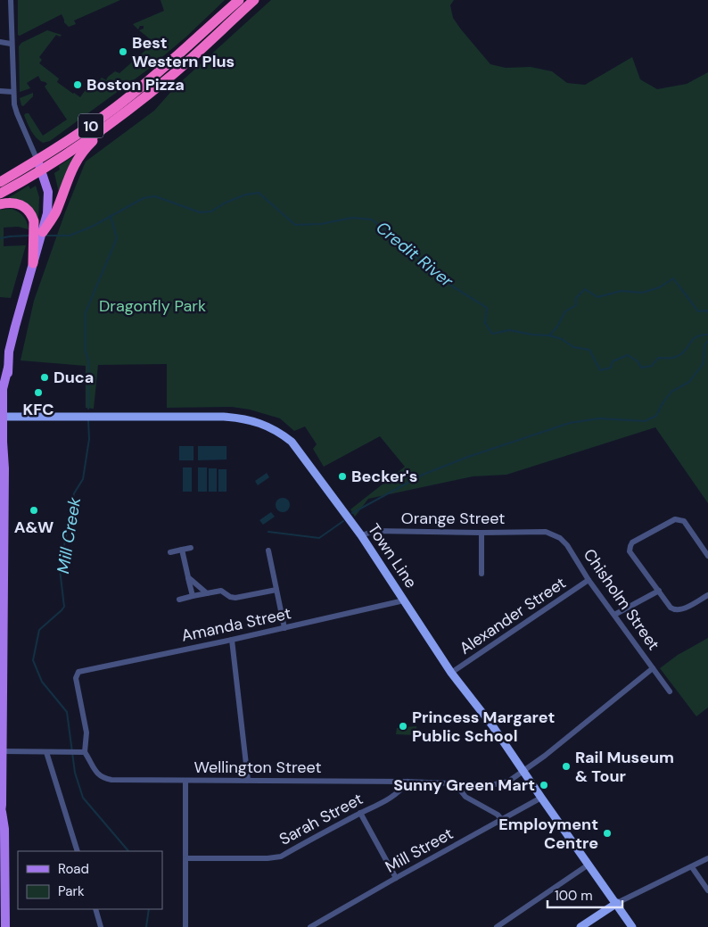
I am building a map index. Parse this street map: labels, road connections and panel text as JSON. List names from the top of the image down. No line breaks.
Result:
{"streets":{"highway":["10"],"main road":["Town Line"],"street":["Orange Street","Chisholm Street","Alexander Street","Amanda Street","Wellington Street","Sarah Street","Mill Street"]},"crossings":[["Orange Street","Town Line"],["Orange Street","Chisholm Street"],["Town Line","Alexander Street"],["Town Line","Amanda Street"],["Town Line","Wellington Street"],["Town Line","Mill Street"],["Chisholm Street","Alexander Street"],["Chisholm Street","Wellington Street"],["Amanda Street","Wellington Street"],["Wellington Street","Sarah Street"]],"water":["Credit River","Mill Creek"],"parks":["Dragonfly Park"],"places":["Best Western Plus","Boston Pizza","Duca","KFC","Becker's","A&W","Princess Margaret Public School","Rail Museum & Tour","Sunny Green Mart","Employment Centre"],"legend":["Road","Park"],"scale_bar":"100 m"}
